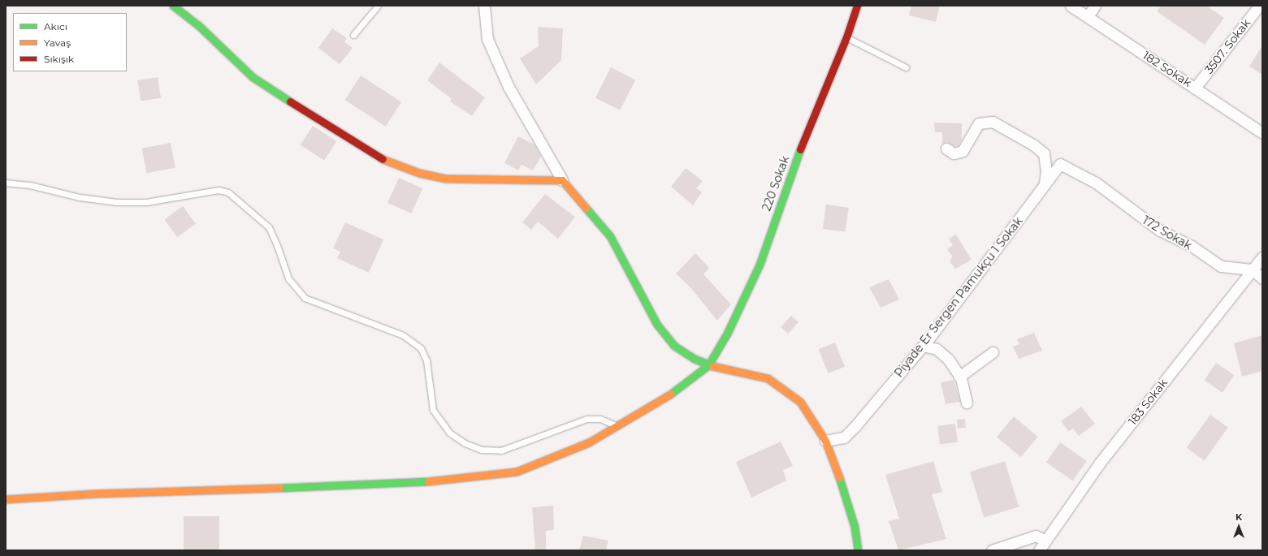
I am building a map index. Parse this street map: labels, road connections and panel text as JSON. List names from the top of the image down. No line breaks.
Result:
{"streets":{"street":["3507. Sokak","182 Sokak","220 Sokak","172 Sokak","Piyade Er Sergen Pamukçu 1 Sokak","183 Sokak"]},"crossings":[["3507. Sokak","182 Sokak"],["172 Sokak","Piyade Er Sergen Pamukçu 1 Sokak"],["172 Sokak","183 Sokak"]],"legend":["Akıcı","Yavaş","Sıkışık"],"north":"top"}
